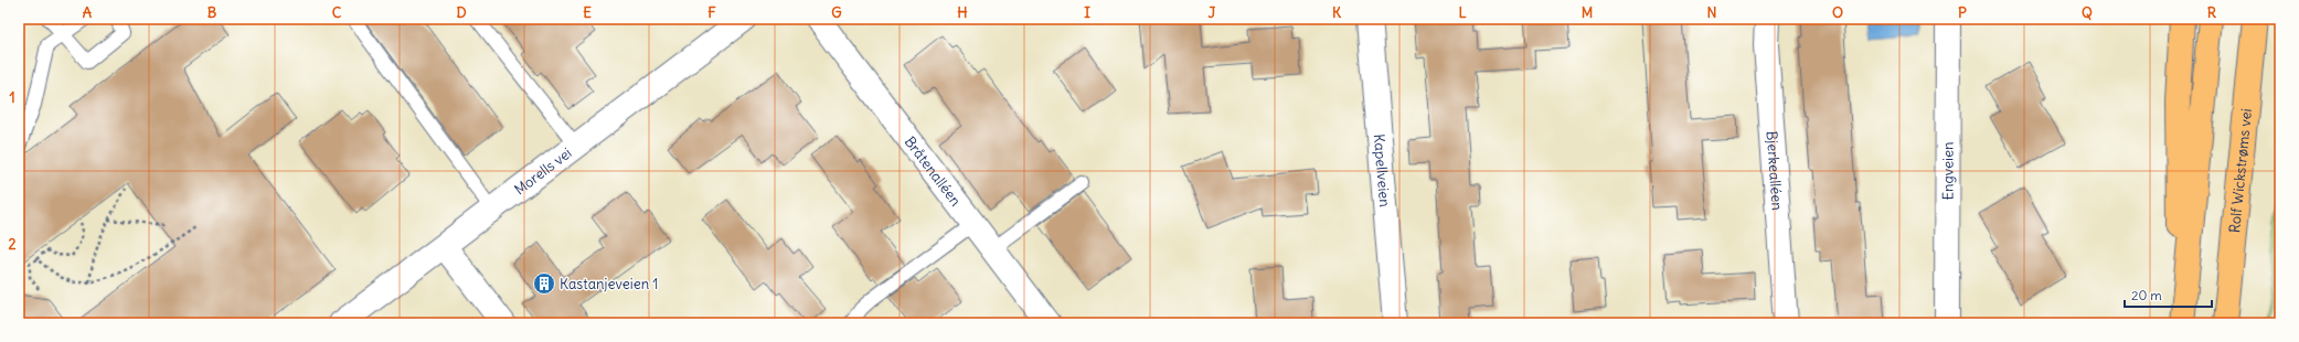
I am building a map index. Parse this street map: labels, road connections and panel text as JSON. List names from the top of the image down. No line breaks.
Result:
{"streets":{"highway":["Rolf Wickstrøms vei"],"street":["Bråtenalléen","Kapellveien","Bjerkealléen","Engveien","Morells vei"]},"places":{"building":["Kastanjeveien 1"]},"scale_bar":"20 m","grid":{"columns":["A","B","C","D","E","F","G","H","I","J","K","L","M","N","O","P","Q","R"],"rows":["1","2"]}}
